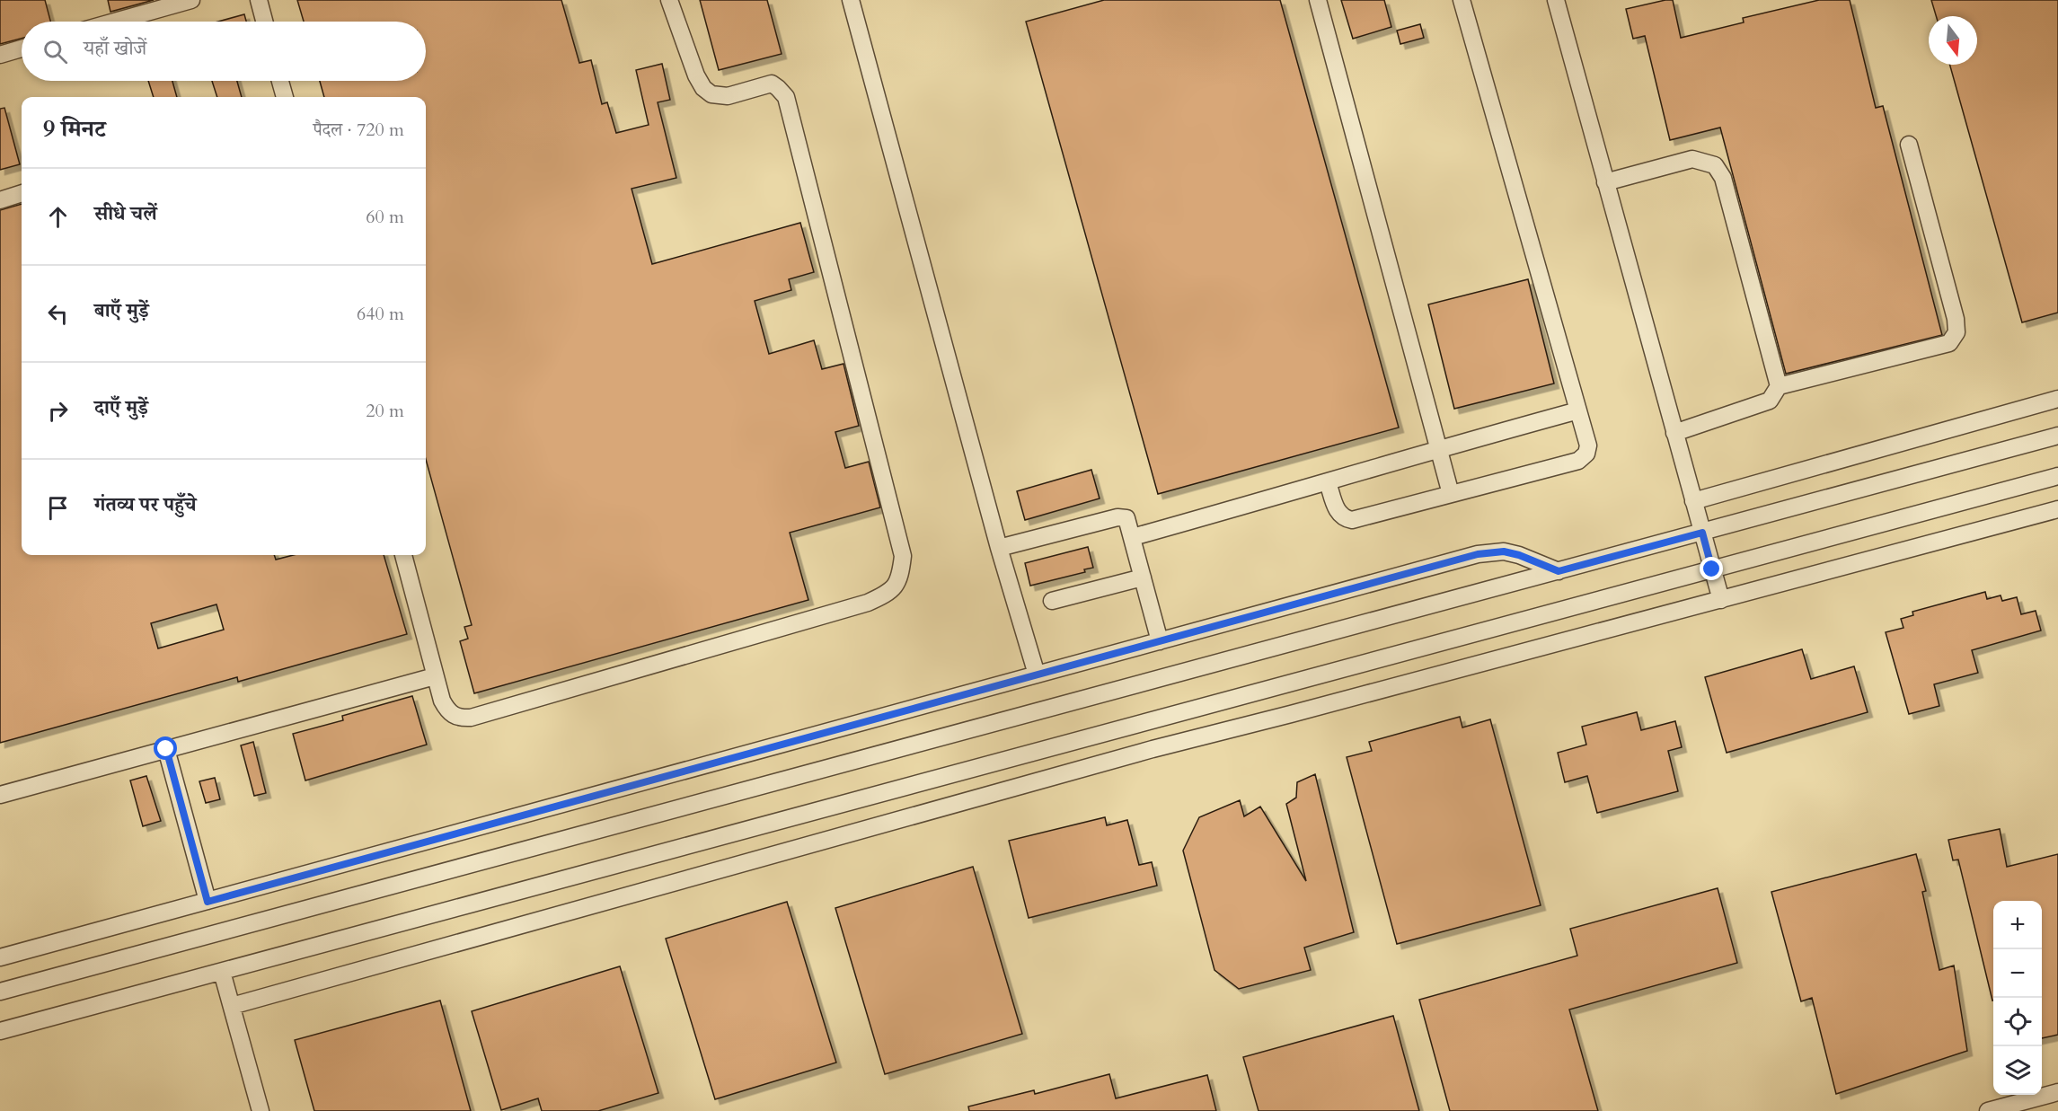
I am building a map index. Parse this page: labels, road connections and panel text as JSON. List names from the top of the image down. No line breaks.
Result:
{"north":"bottom","page":{"search":"यहाँ खोजें","heading":["9 मिनट","पैदल · 720 m"],"list":[["सीधे चलें","60 m"],["बाएँ मुड़ें","640 m"],["दाएँ मुड़ें","20 m"],"गंतव्य पर पहुँचे"],"map_buttons":["+","−"]}}
